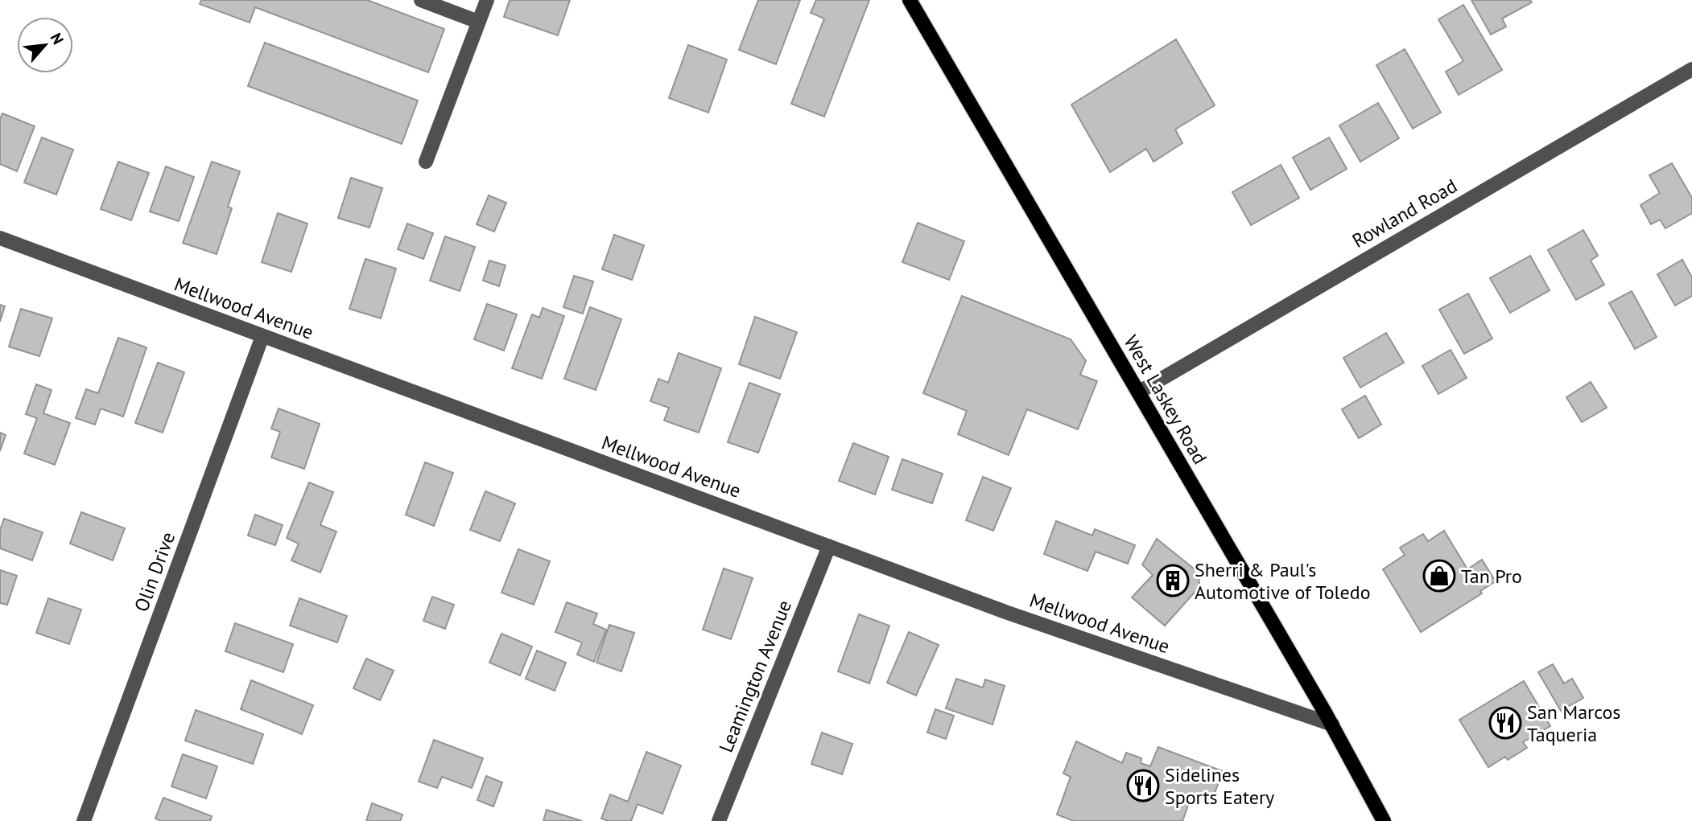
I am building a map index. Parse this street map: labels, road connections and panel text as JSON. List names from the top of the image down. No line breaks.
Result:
{"streets":{"main road":["West Laskey Road"],"street":["Rowland Road","Mellwood Avenue","Olin Drive","Leamington Avenue"]},"crossings":[["Rowland Road","West Laskey Road"],["Mellwood Avenue","West Laskey Road"],["Mellwood Avenue","Olin Drive"],["Mellwood Avenue","Leamington Avenue"]],"places":{"shop":["Tan Pro"],"building":["Sherri & Paul's Automotive of Toledo"],"restaurant":["San Marcos Taqueria","Sidelines Sports Eatery"]},"north":"top right"}
